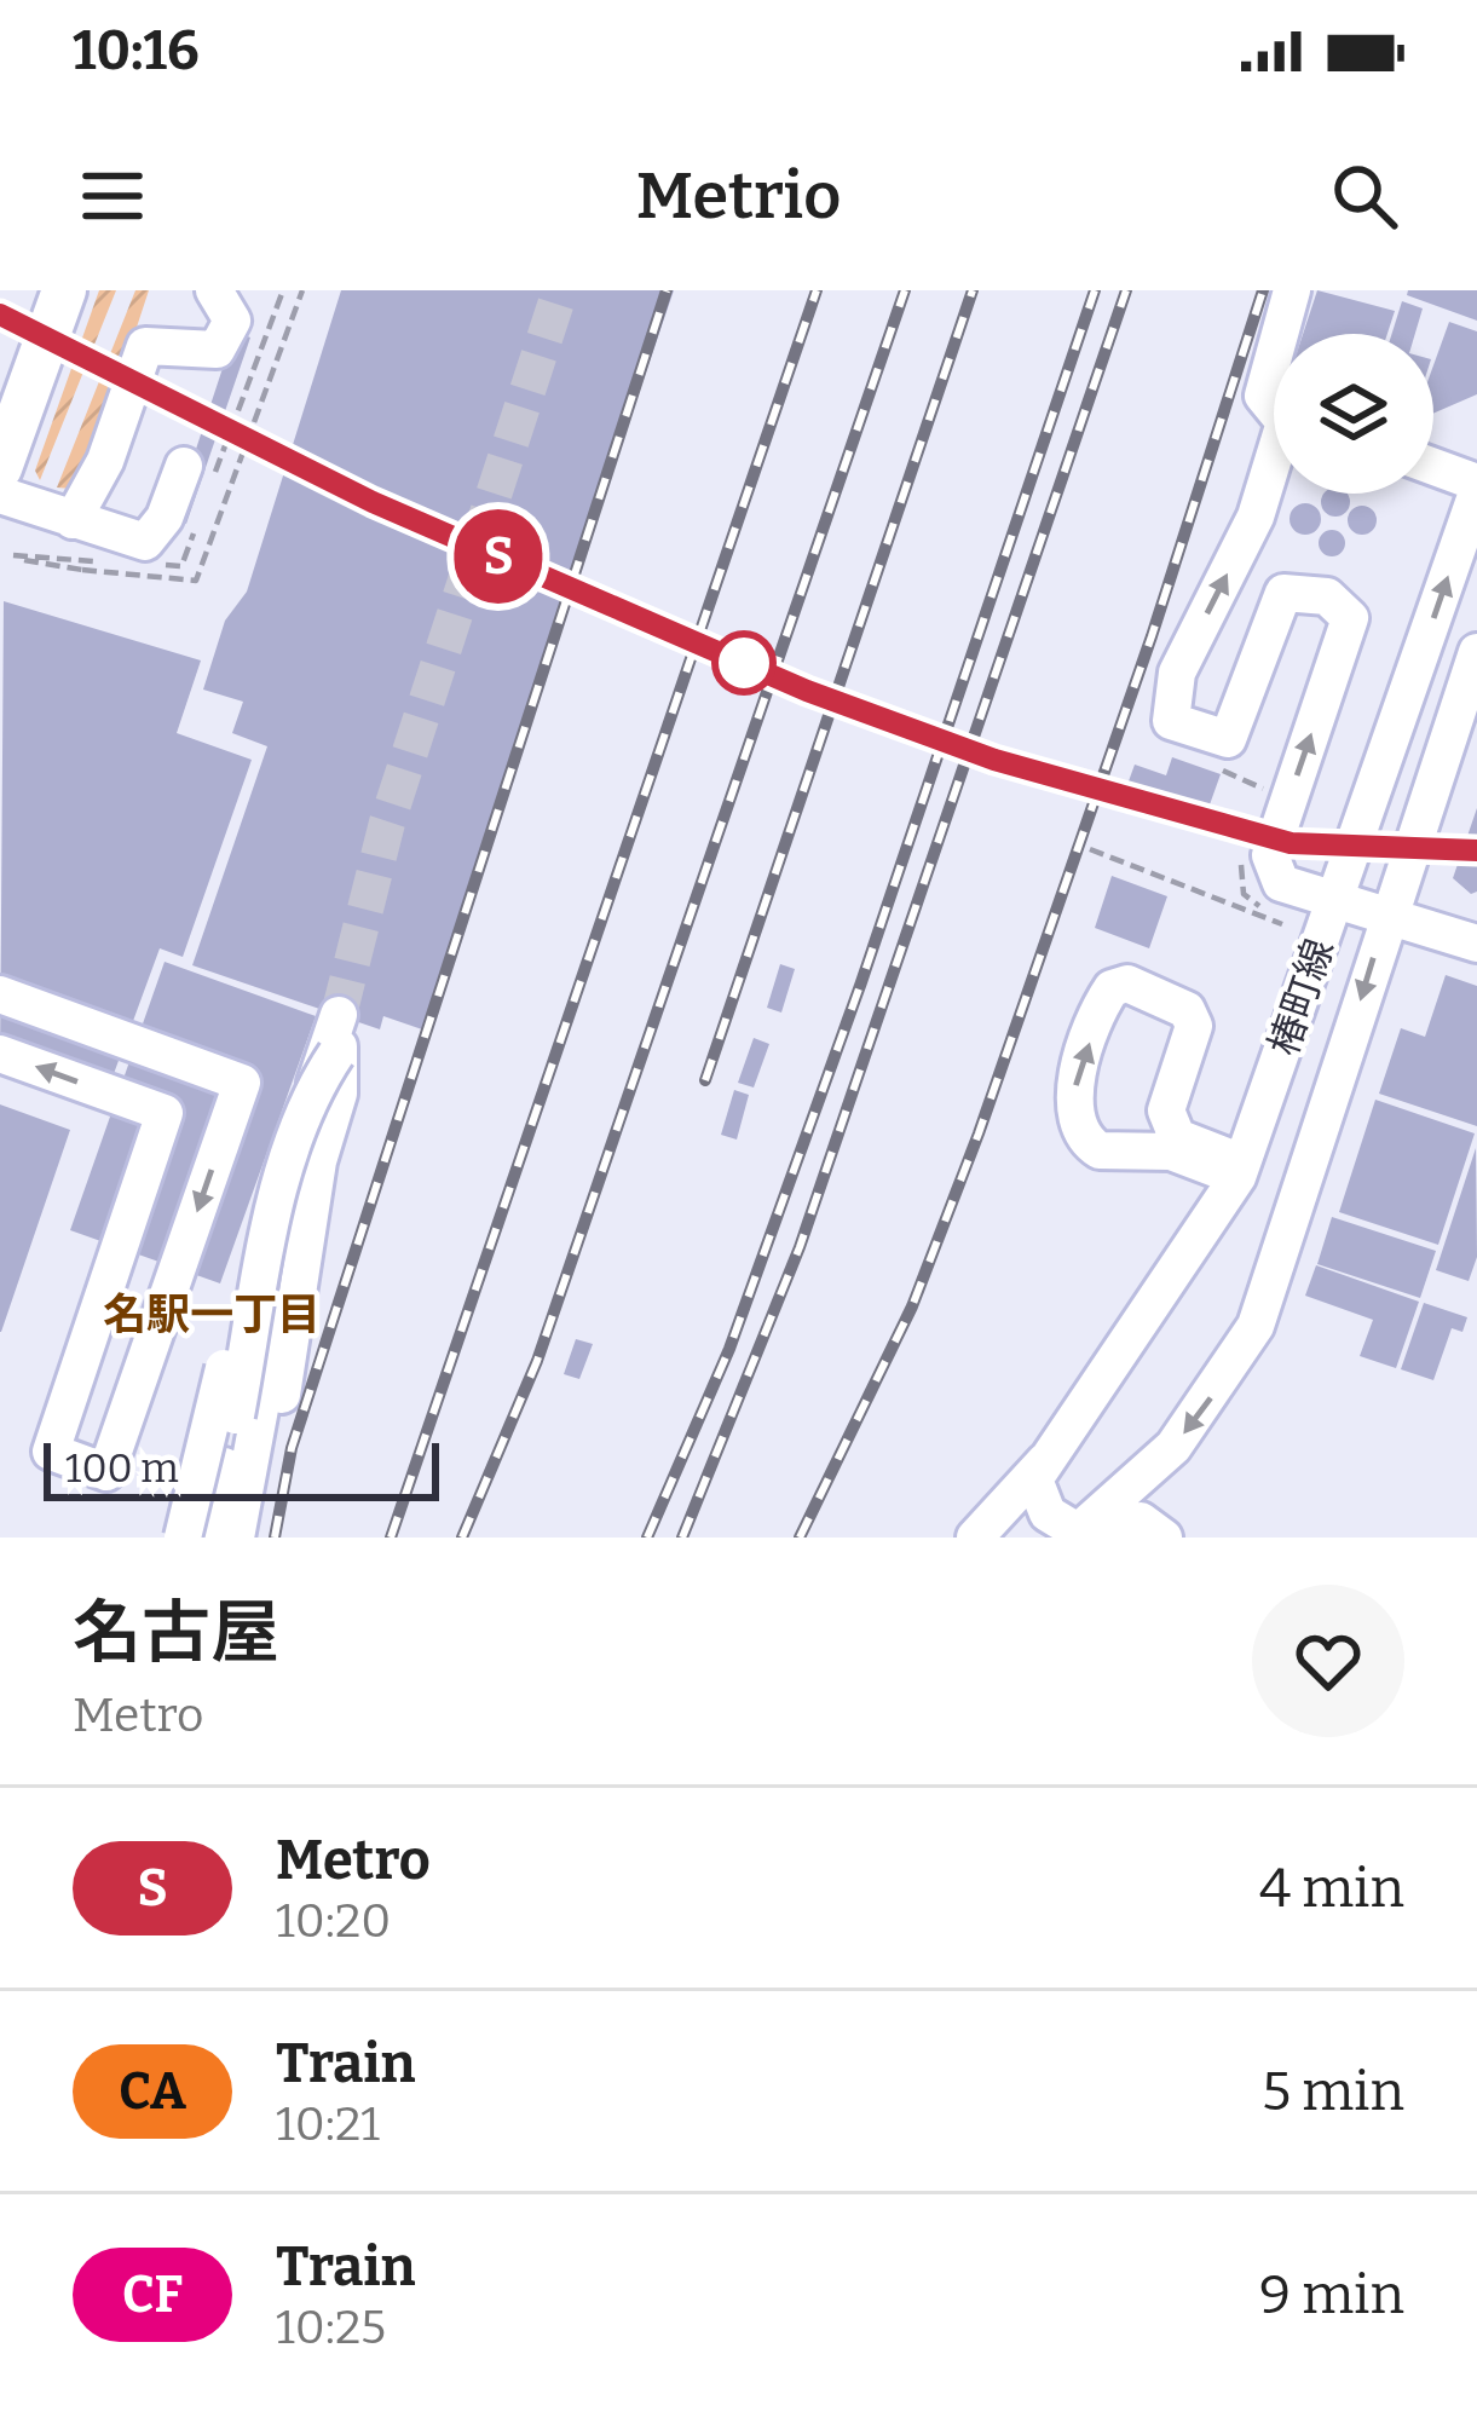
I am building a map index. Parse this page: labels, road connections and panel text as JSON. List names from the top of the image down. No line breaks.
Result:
{"streets":{"street":["椿町線"]},"districts":["名駅一丁目"],"lines":["metro line S"],"scale_bar":"100 m","page":{"status":"10:16","header":"Metrio","on_map":"S","scale":"100 m","heading":["名古屋","Metro"],"list":[{"mark":"S","name":"Metro","note":"10:20","value":"4 min"},{"mark":"CA","name":"Train","note":"10:21","value":"5 min"},{"mark":"CF","name":"Train","note":"10:25","value":"9 min"}]}}
